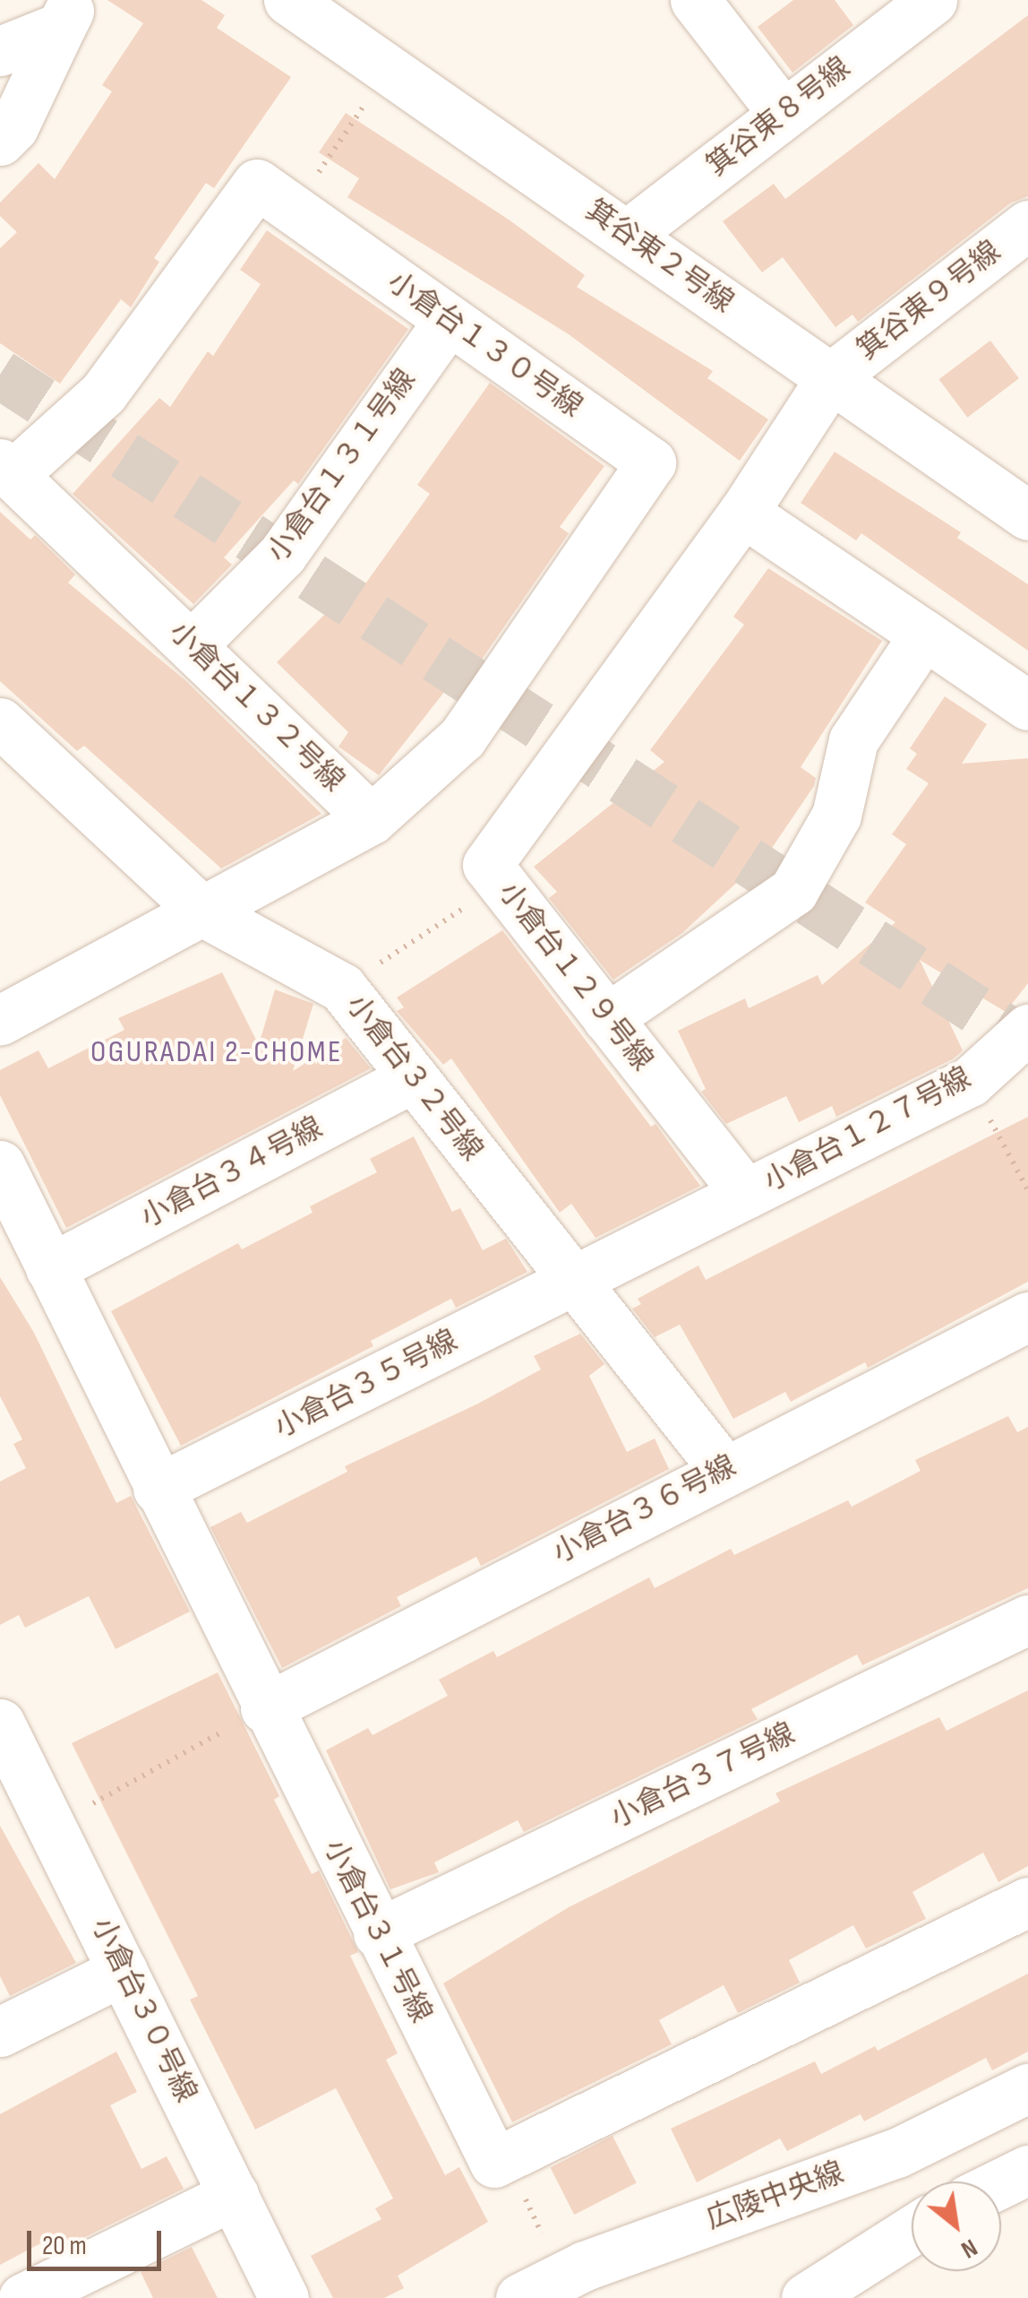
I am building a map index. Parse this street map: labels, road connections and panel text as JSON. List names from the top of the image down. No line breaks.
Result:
{"streets":{"street":["箕谷東８号線","箕谷東２号線","箕谷東９号線","小倉台１３０号線","小倉台１３１号線","小倉台１３２号線","小倉台１２９号線","小倉台３２号線","小倉台１２７号線","小倉台３４号線","小倉台３５号線","小倉台３６号線","小倉台３７号線","小倉台３１号線","小倉台３０号線","広陵中央線"]},"crossings":[["箕谷東８号線","箕谷東２号線"],["箕谷東２号線","箕谷東９号線"],["箕谷東２号線","小倉台１２９号線"],["箕谷東９号線","小倉台１２９号線"],["小倉台１３０号線","小倉台１３１号線"],["小倉台１３０号線","小倉台１３２号線"],["小倉台１３１号線","小倉台１３２号線"],["小倉台１３２号線","小倉台３２号線"],["小倉台１２９号線","小倉台１２７号線"],["小倉台３２号線","小倉台３４号線"],["小倉台３２号線","小倉台３５号線"],["小倉台３２号線","小倉台３６号線"],["小倉台３４号線","小倉台３１号線"],["小倉台３５号線","小倉台３１号線"],["小倉台３６号線","小倉台３１号線"],["小倉台３７号線","小倉台３１号線"]],"districts":["OGURADAI 2-CHOME"],"scale_bar":"20 m","north":"bottom right"}
